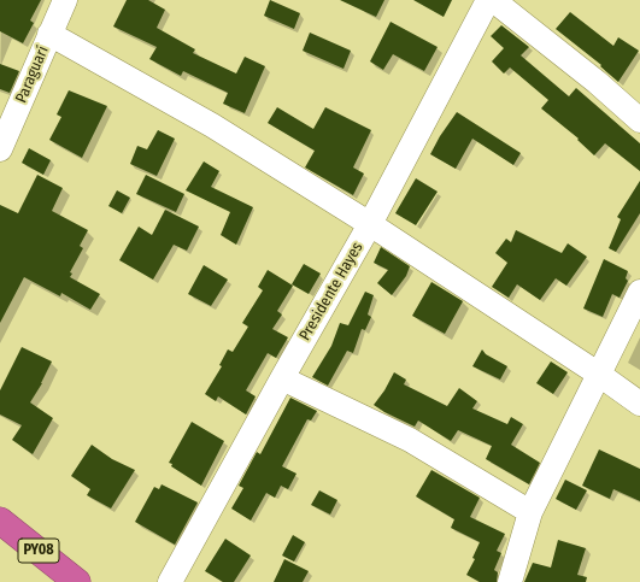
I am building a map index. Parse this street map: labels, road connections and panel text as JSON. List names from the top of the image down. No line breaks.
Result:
{"streets":{"highway":["PY08"],"street":["Paraguarí","Presidente Hayes"]}}
